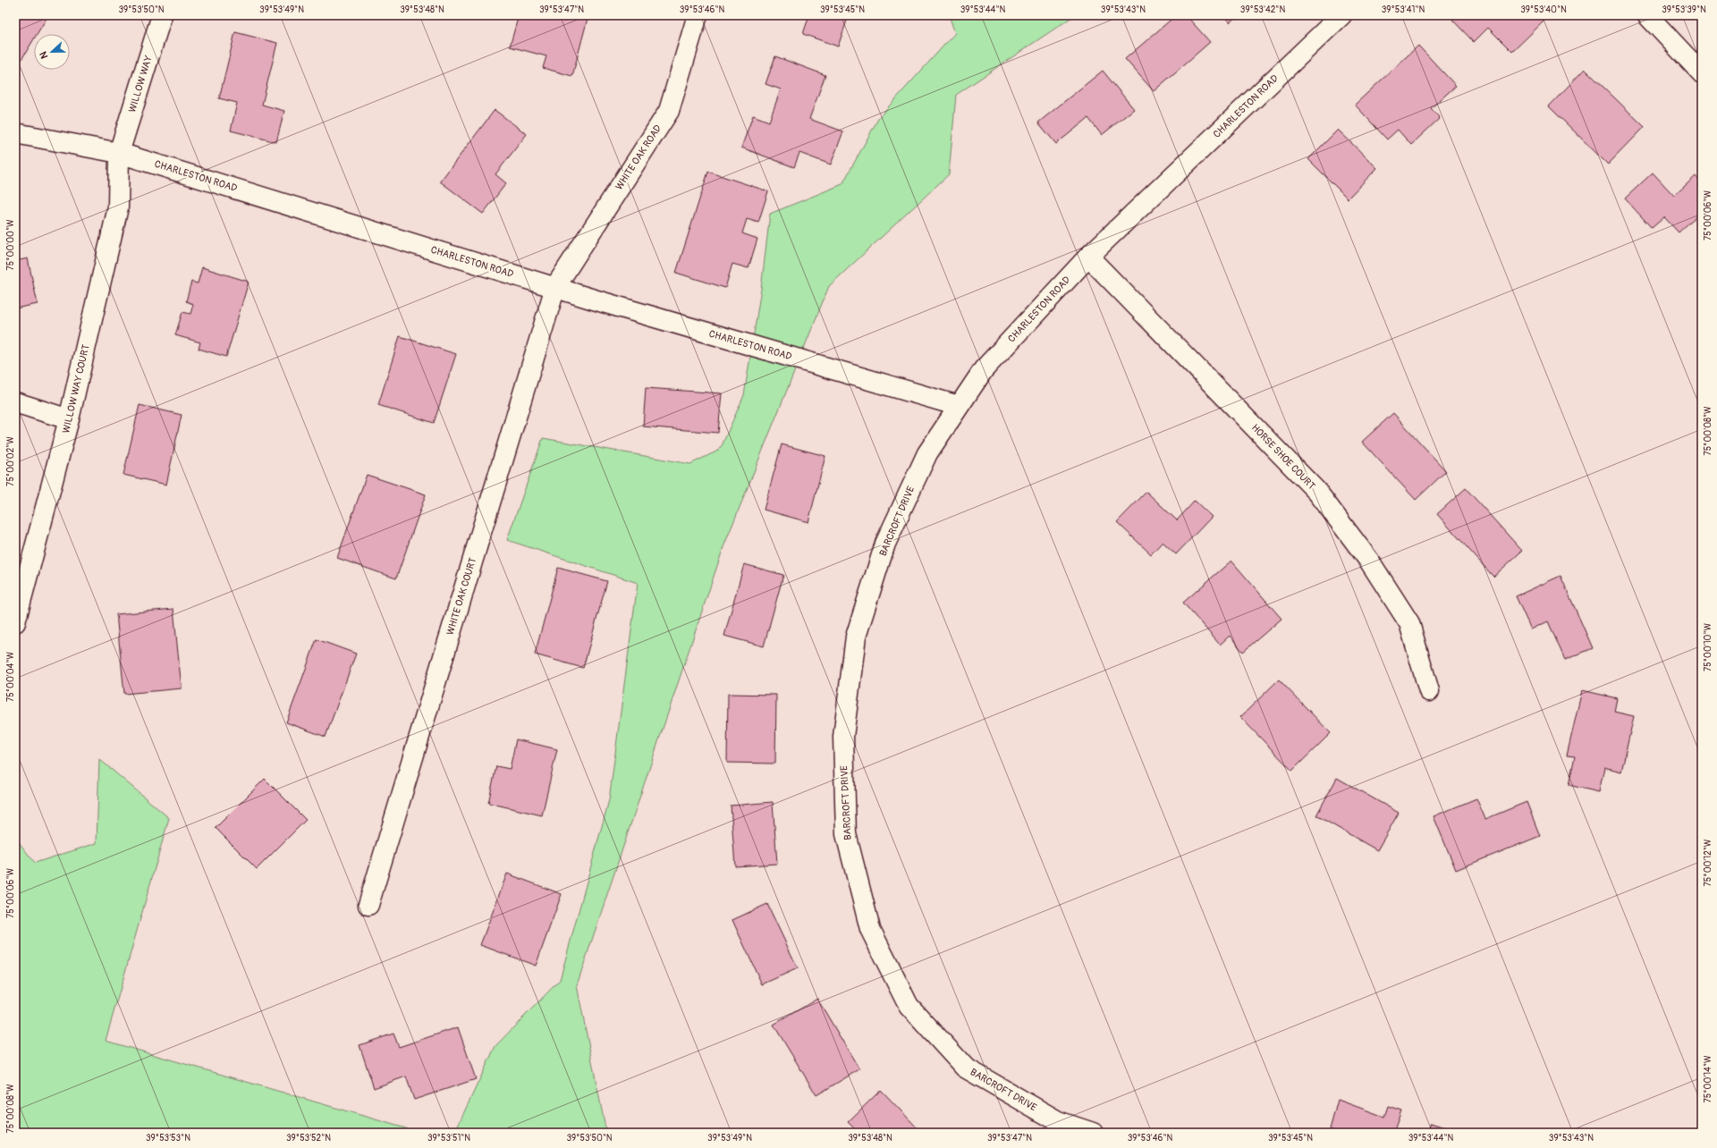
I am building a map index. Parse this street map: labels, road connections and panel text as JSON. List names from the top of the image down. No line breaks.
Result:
{"streets":{"street":["WILLOW WAY","CHARLESTON ROAD","WHITE OAK ROAD","WILLOW WAY COURT","HORSE SHOE COURT","BARCROFT DRIVE","WHITE OAK COURT"]},"crossings":[["WILLOW WAY","CHARLESTON ROAD"],["WILLOW WAY","WILLOW WAY COURT"],["CHARLESTON ROAD","WHITE OAK ROAD"],["CHARLESTON ROAD","WILLOW WAY COURT"],["CHARLESTON ROAD","HORSE SHOE COURT"],["CHARLESTON ROAD","BARCROFT DRIVE"],["CHARLESTON ROAD","WHITE OAK COURT"],["WHITE OAK ROAD","WHITE OAK COURT"]],"north":"left","coordinates":["39°53'50\"N","39°53'49\"N","39°53'48\"N","39°53'47\"N","39°53'46\"N","39°53'45\"N","39°53'44\"N","39°53'43\"N","39°53'42\"N","39°53'41\"N","39°53'40\"N","39°53'39\"N","75°00'06\"W","75°00'00\"W","75°00'08\"W","75°00'02\"W","75°00'10\"W","75°00'04\"W","75°00'12\"W","75°00'14\"W","39°53'53\"N","39°53'52\"N","39°53'51\"N"]}
